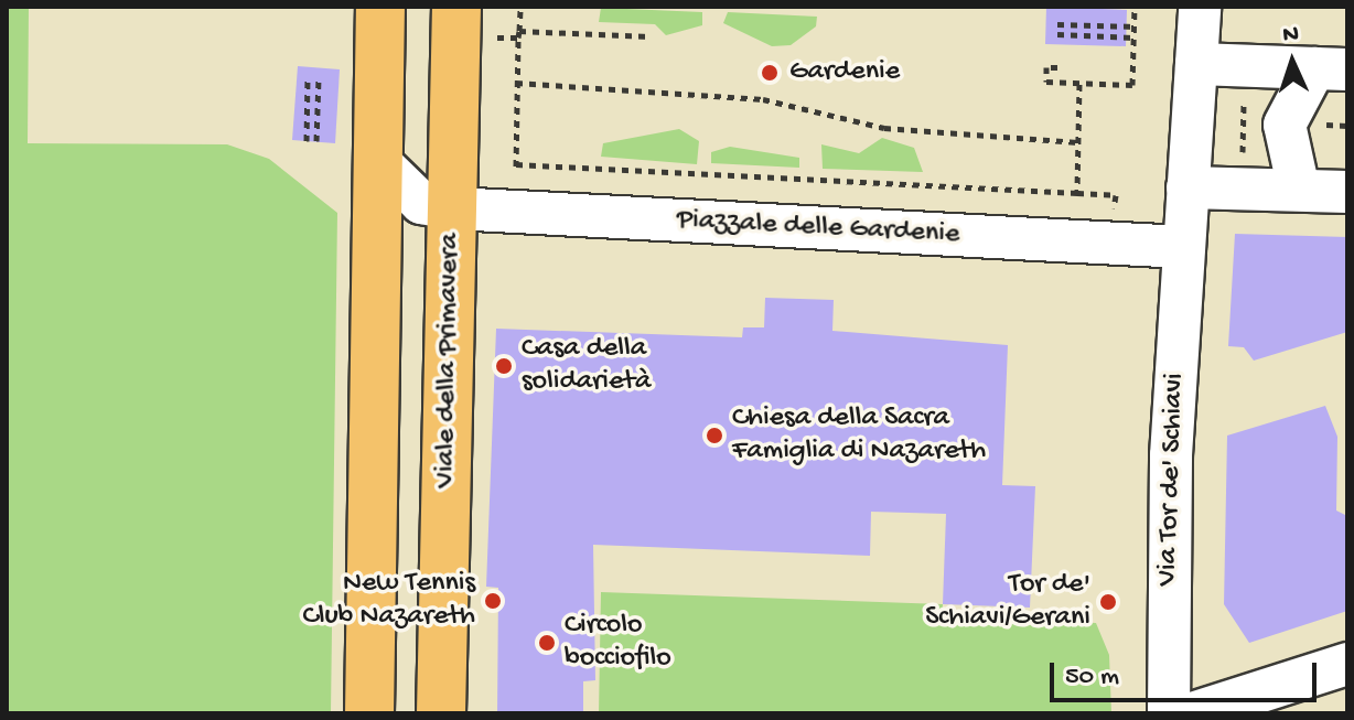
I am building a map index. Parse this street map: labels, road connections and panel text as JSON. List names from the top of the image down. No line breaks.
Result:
{"streets":{"main road":["Viale della Primavera"],"street":["Piazzale delle Gardenie","Via Tor de' Schiavi"]},"crossings":[["Piazzale delle Gardenie","Viale della Primavera"],["Piazzale delle Gardenie","Via Tor de' Schiavi"]],"places":["Gardenie","Casa della solidarietà","Chiesa della Sacra Famiglia di Nazareth","New Tennis Club Nazareth","Tor de' Schiavi/Gerani","Circolo bocciofilo"],"scale_bar":"50 m","north":"top"}
